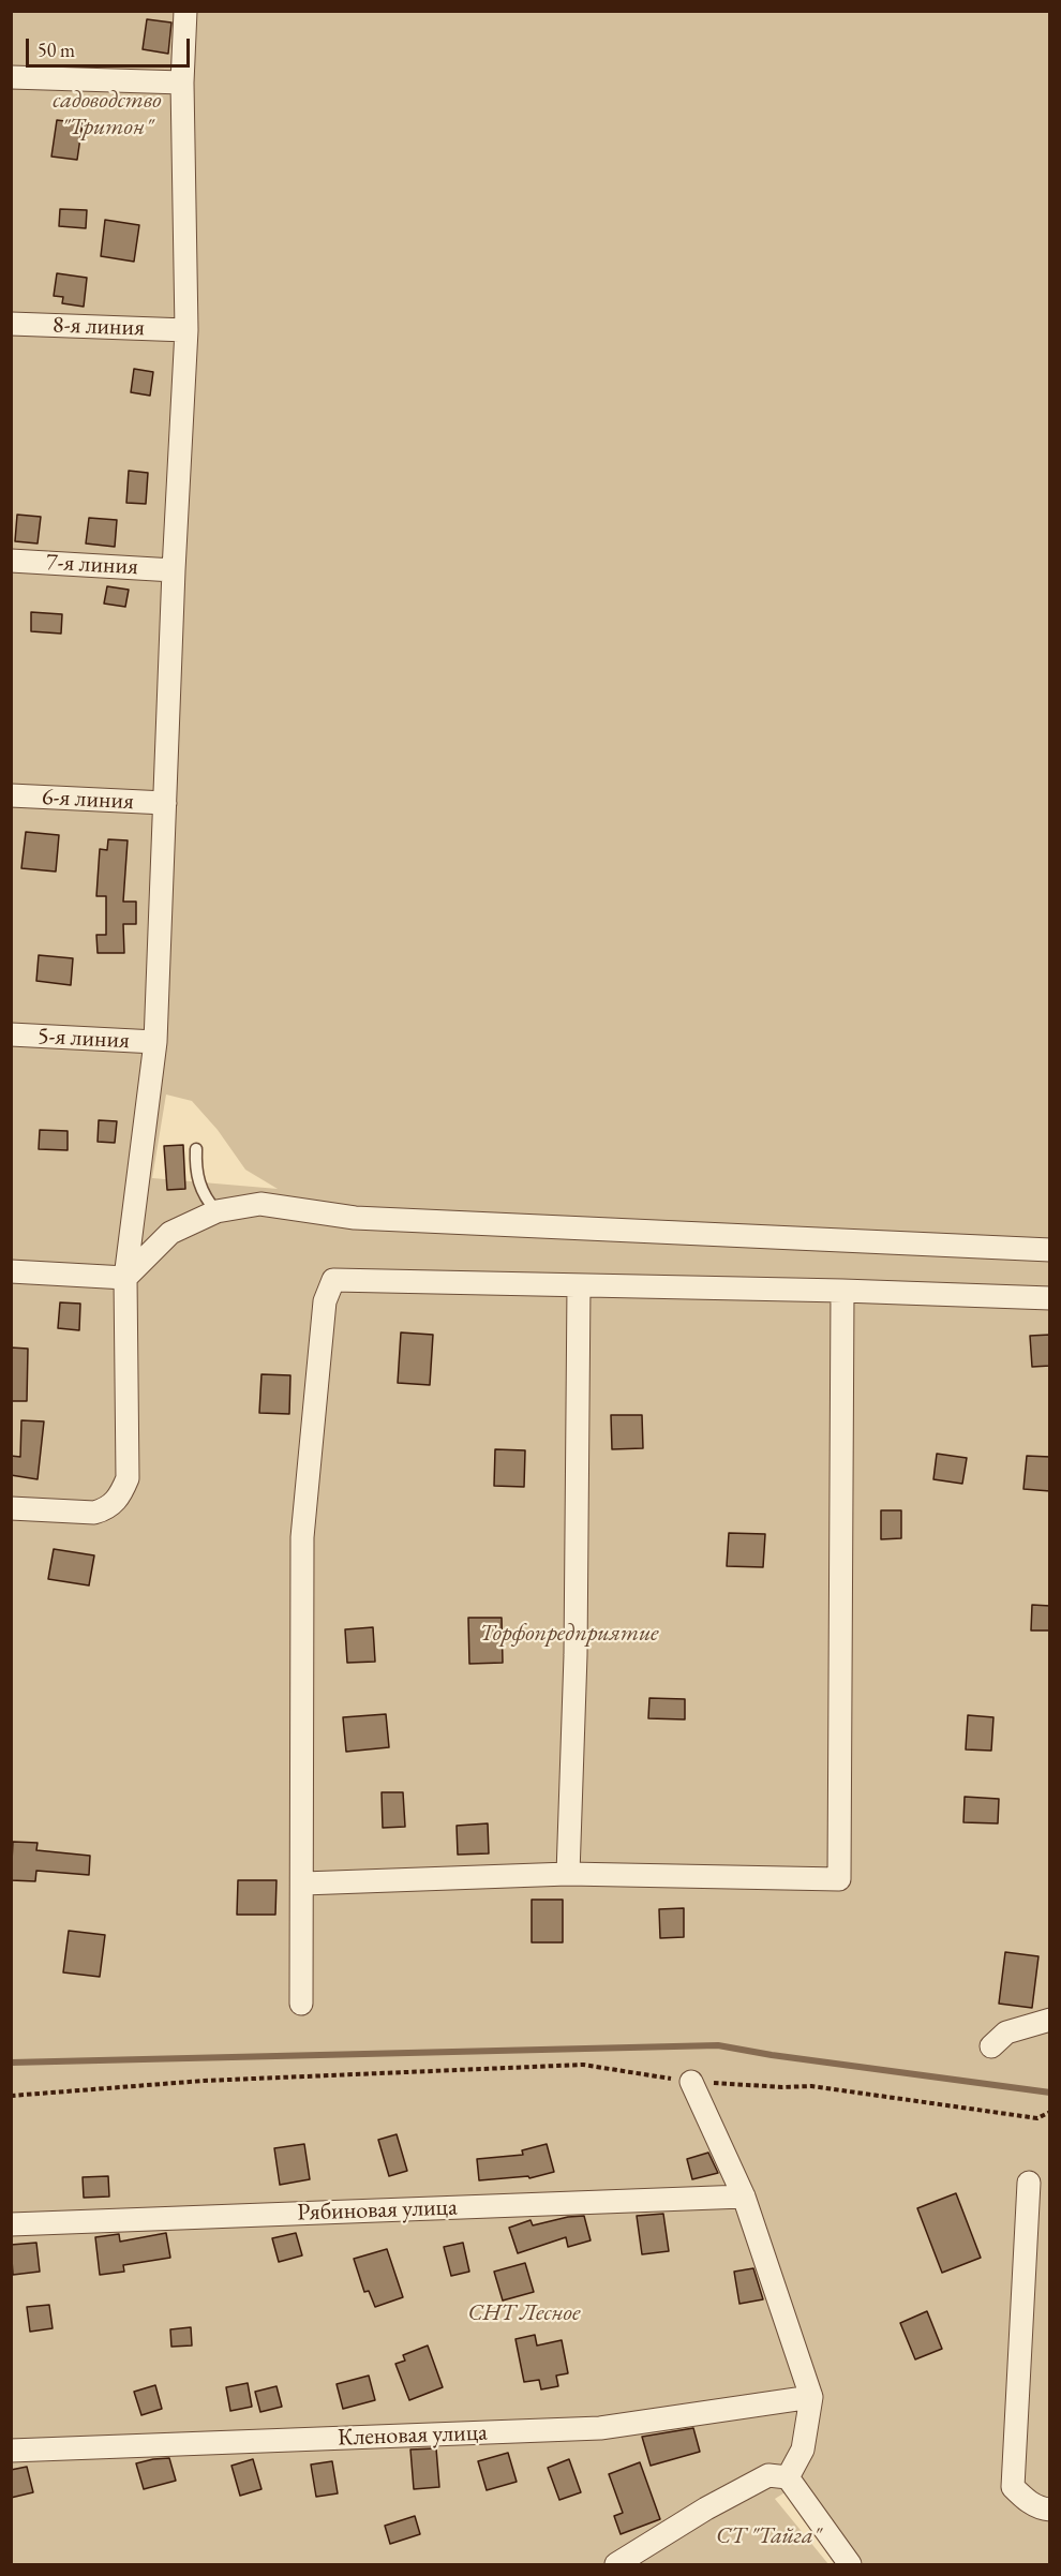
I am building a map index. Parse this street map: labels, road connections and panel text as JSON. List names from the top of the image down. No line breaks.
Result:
{"streets":{"street":["8-я линия","7-я линия","6-я линия","5-я линия","Рябиновая улица","Кленовая улица"]},"parks":["садоводство \"Тритон\"","Торфопредприятие","СНТ Лесное","СТ \"Тайга\""],"scale_bar":"50 m"}
